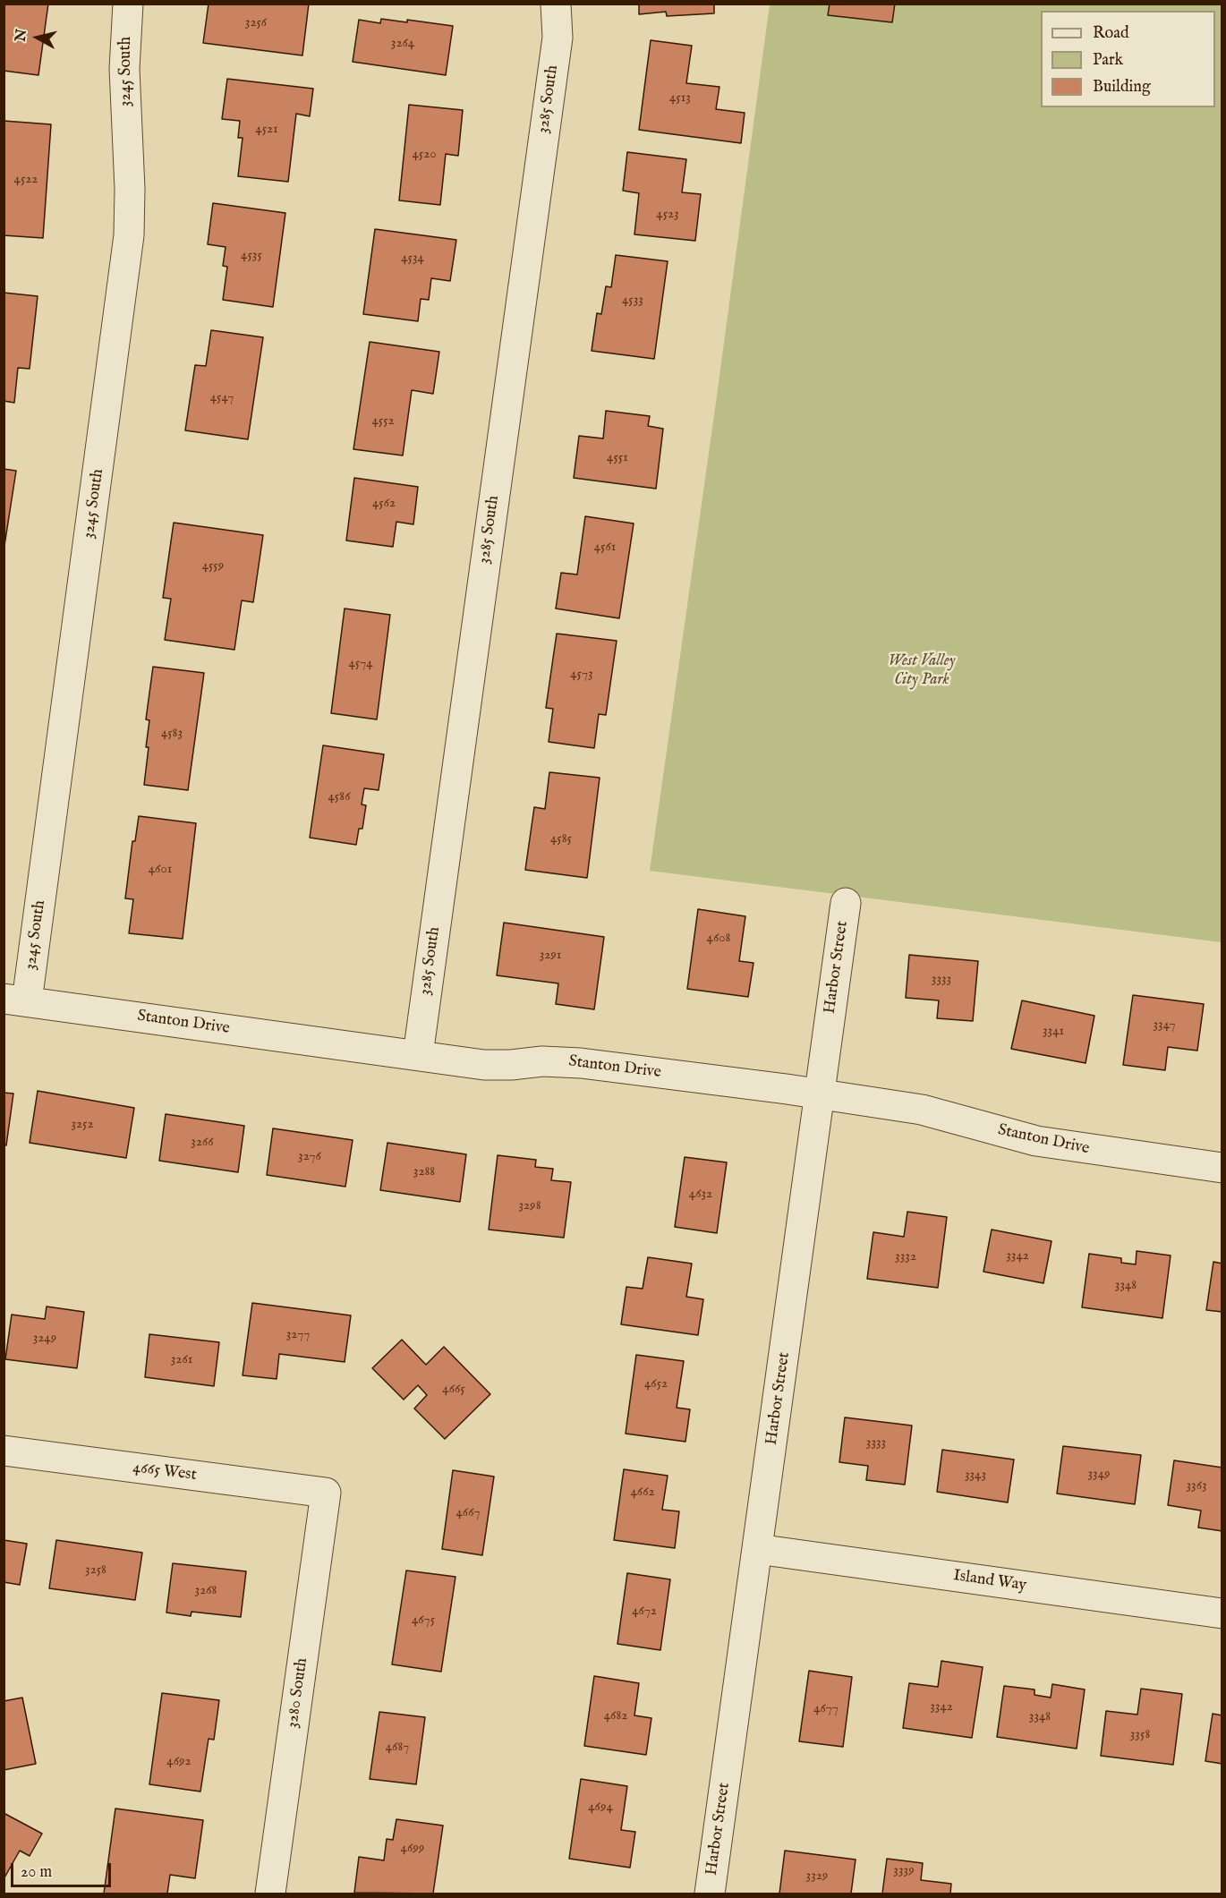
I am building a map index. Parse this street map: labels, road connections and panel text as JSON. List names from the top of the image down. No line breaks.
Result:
{"streets":{"street":["3245 South","3285 South","Harbor Street","Stanton Drive","4665 West","Island Way","3280 South"]},"crossings":[["3245 South","Stanton Drive"],["3285 South","Stanton Drive"],["Harbor Street","Stanton Drive"],["Harbor Street","Island Way"],["4665 West","3280 South"]],"parks":["West Valley City Park"],"house_numbers":["3256","3264","4513","4521","4520","4522","4523","4535","4534","4533","4547","4552","4551","4562","4561","4559","4574","4573","4583","4586","4585","4601","4608","3291","3333","3347","3341","3252","3266","3276","3288","4632","3298","3342","3332","3348","3277","3249","3261","4652","4665","3333","3349","3343","3363","4662","4667","3258","3268","4672","4675","3342","4677","4682","3348","3358","4687","4692","4694","4699","3339","3329"],"legend":["Road","Park","Building"],"scale_bar":"20 m","north":"left"}
